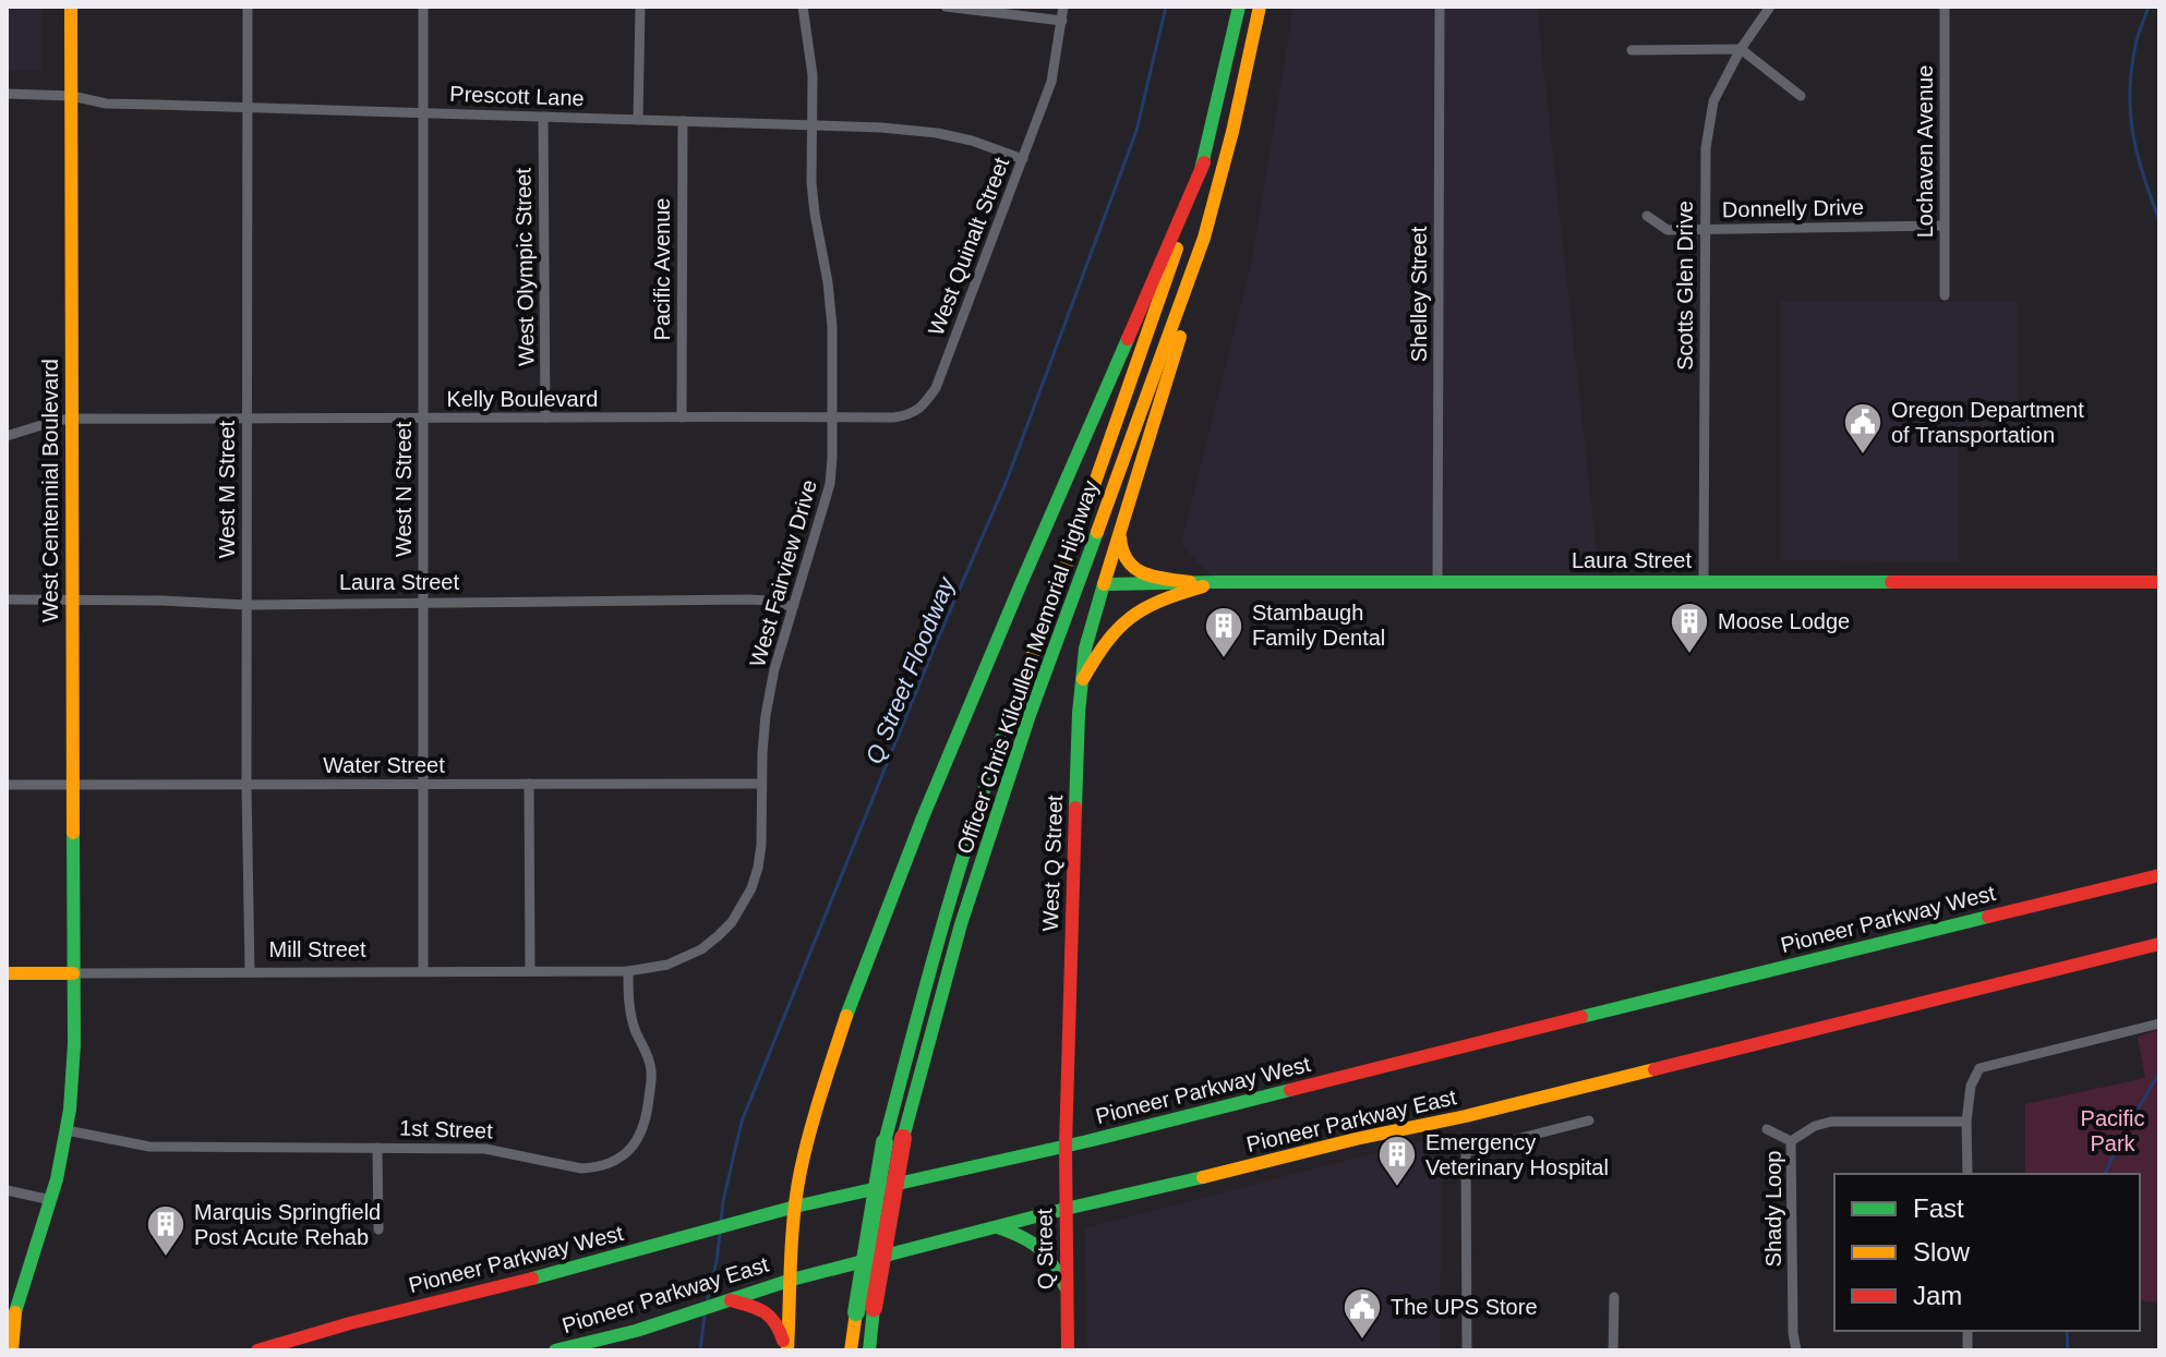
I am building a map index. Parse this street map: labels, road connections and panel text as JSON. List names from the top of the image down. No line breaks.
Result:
{"streets":{"main road":["West Centennial Boulevard","Laura Street","Officer Chris Kilcullen Memorial Highway","West Q Street","Pioneer Parkway West","Mill Street","Pioneer Parkway East","Q Street"],"street":["Prescott Lane","Lochaven Avenue","Donnelly Drive","West Quinalt Street","West Olympic Street","Pacific Avenue","Scotts Glen Drive","Shelley Street","Kelly Boulevard","West M Street","West N Street","West Fairview Drive","Water Street","1st Street","Shady Loop"]},"crossings":[["Prescott Lane","West Quinalt Street"],["Prescott Lane","West Olympic Street"],["Prescott Lane","Pacific Avenue"],["Prescott Lane","West M Street"],["Prescott Lane","West N Street"],["Prescott Lane","West Centennial Boulevard"],["Prescott Lane","West Fairview Drive"],["Lochaven Avenue","Donnelly Drive"],["Donnelly Drive","Scotts Glen Drive"],["West Quinalt Street","Kelly Boulevard"],["West Quinalt Street","West Fairview Drive"],["West Olympic Street","Kelly Boulevard"],["Pacific Avenue","Kelly Boulevard"],["Scotts Glen Drive","Laura Street"],["Shelley Street","Laura Street"],["Kelly Boulevard","West M Street"],["Kelly Boulevard","West N Street"],["Kelly Boulevard","West Centennial Boulevard"],["Kelly Boulevard","West Fairview Drive"],["West M Street","Laura Street"],["West M Street","Water Street"],["West M Street","Mill Street"],["West N Street","Laura Street"],["West N Street","Water Street"],["West N Street","Mill Street"],["West Centennial Boulevard","Laura Street"],["West Centennial Boulevard","Water Street"],["West Centennial Boulevard","Mill Street"],["West Centennial Boulevard","1st Street"],["Laura Street","West Fairview Drive"],["Laura Street","West Q Street"],["West Fairview Drive","Water Street"],["West Fairview Drive","Mill Street"],["West Fairview Drive","1st Street"],["Officer Chris Kilcullen Memorial Highway","West Q Street"],["West Q Street","Pioneer Parkway West"],["West Q Street","Q Street"],["Pioneer Parkway West","Q Street"],["Mill Street","1st Street"],["Pioneer Parkway East","Q Street"]],"water":["Q Street Floodway"],"parks":["Pacific Park"],"places":{"public building":["Oregon Department of Transportation","The UPS Store"],"building":["Moose Lodge","Stambaugh Family Dental","Emergency Veterinary Hospital","Marquis Springfield Post Acute Rehab"]},"legend":["Fast","Slow","Jam"]}
